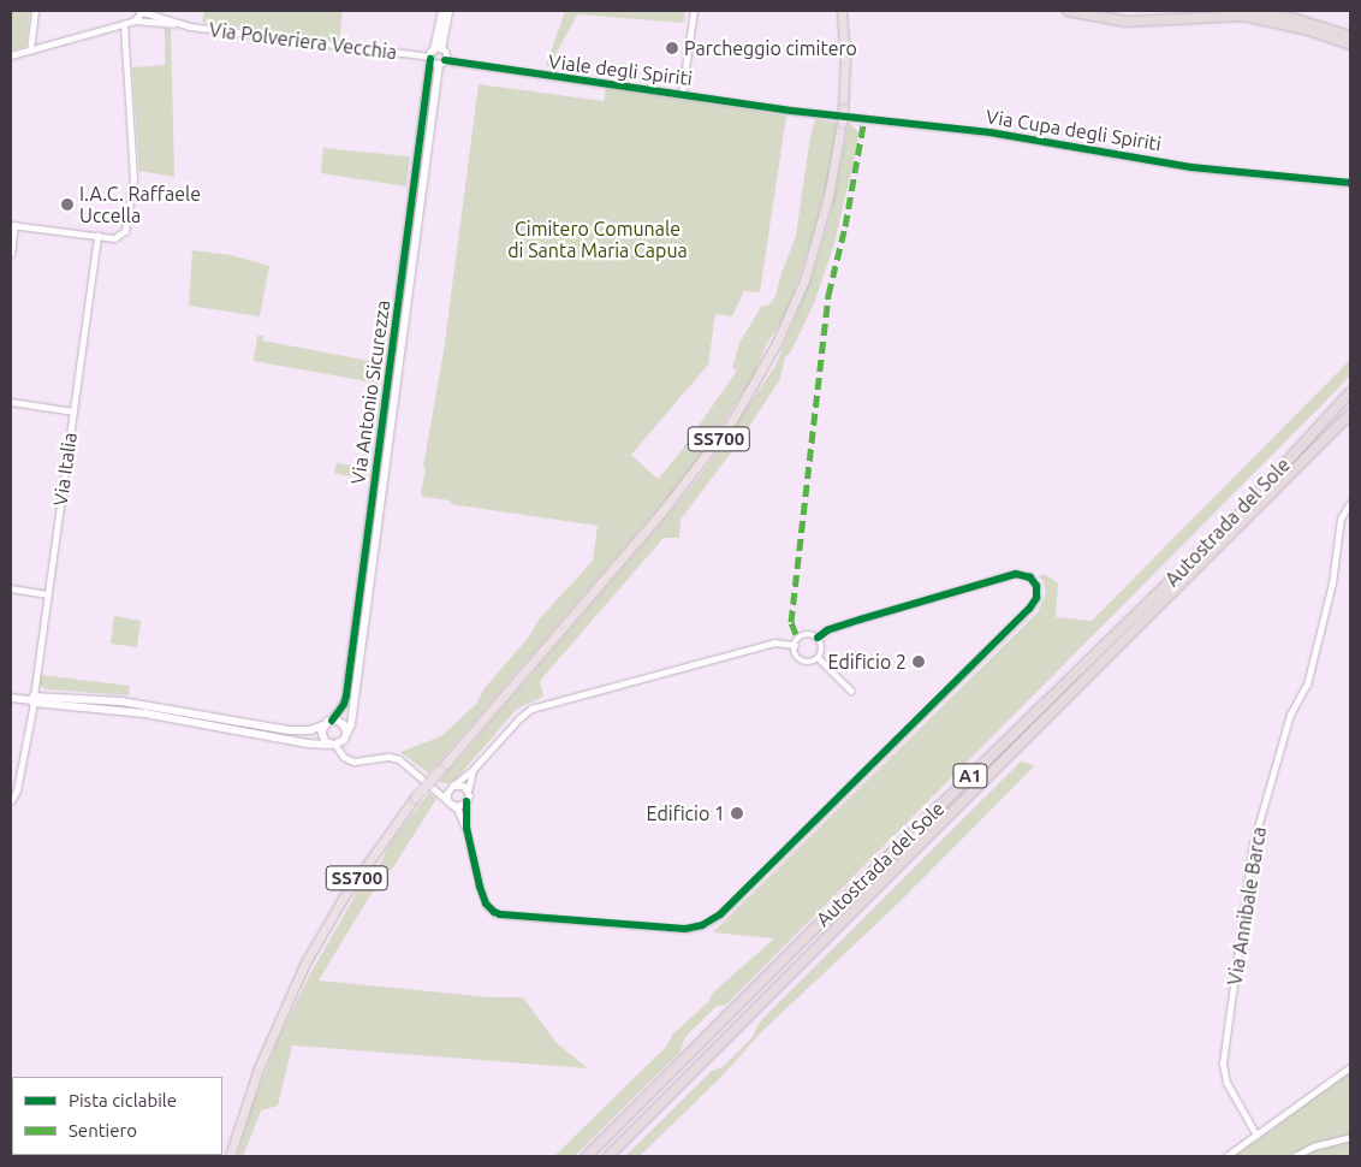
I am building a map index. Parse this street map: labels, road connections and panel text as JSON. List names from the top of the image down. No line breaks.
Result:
{"streets":{"highway":["SS700","Autostrada del Sole","A1"],"street":["Via Polveriera Vecchia","Viale degli Spiriti","Via Cupa degli Spiriti","Via Antonio Sicurezza","Via Italia","Via Annibale Barca"]},"crossings":[["Via Polveriera Vecchia","Via Antonio Sicurezza"],["Viale degli Spiriti","Via Cupa degli Spiriti"],["Viale degli Spiriti","Via Antonio Sicurezza"]],"parks":["Cimitero Comunale di Santa Maria Capua"],"places":["Parcheggio cimitero","I.A.C. Raffaele Uccella","Edificio 2","Edificio 1"],"legend":["Pista ciclabile","Sentiero"]}
